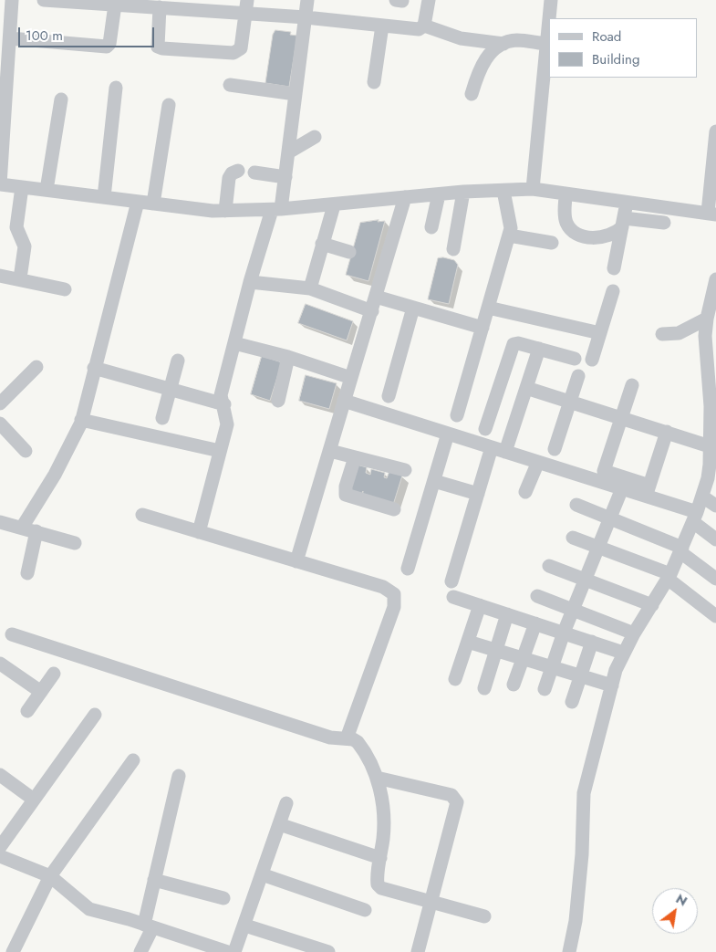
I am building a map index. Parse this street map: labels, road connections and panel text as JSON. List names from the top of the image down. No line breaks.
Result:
{"legend":["Road","Building"],"scale_bar":"100 m","north":"top right"}
